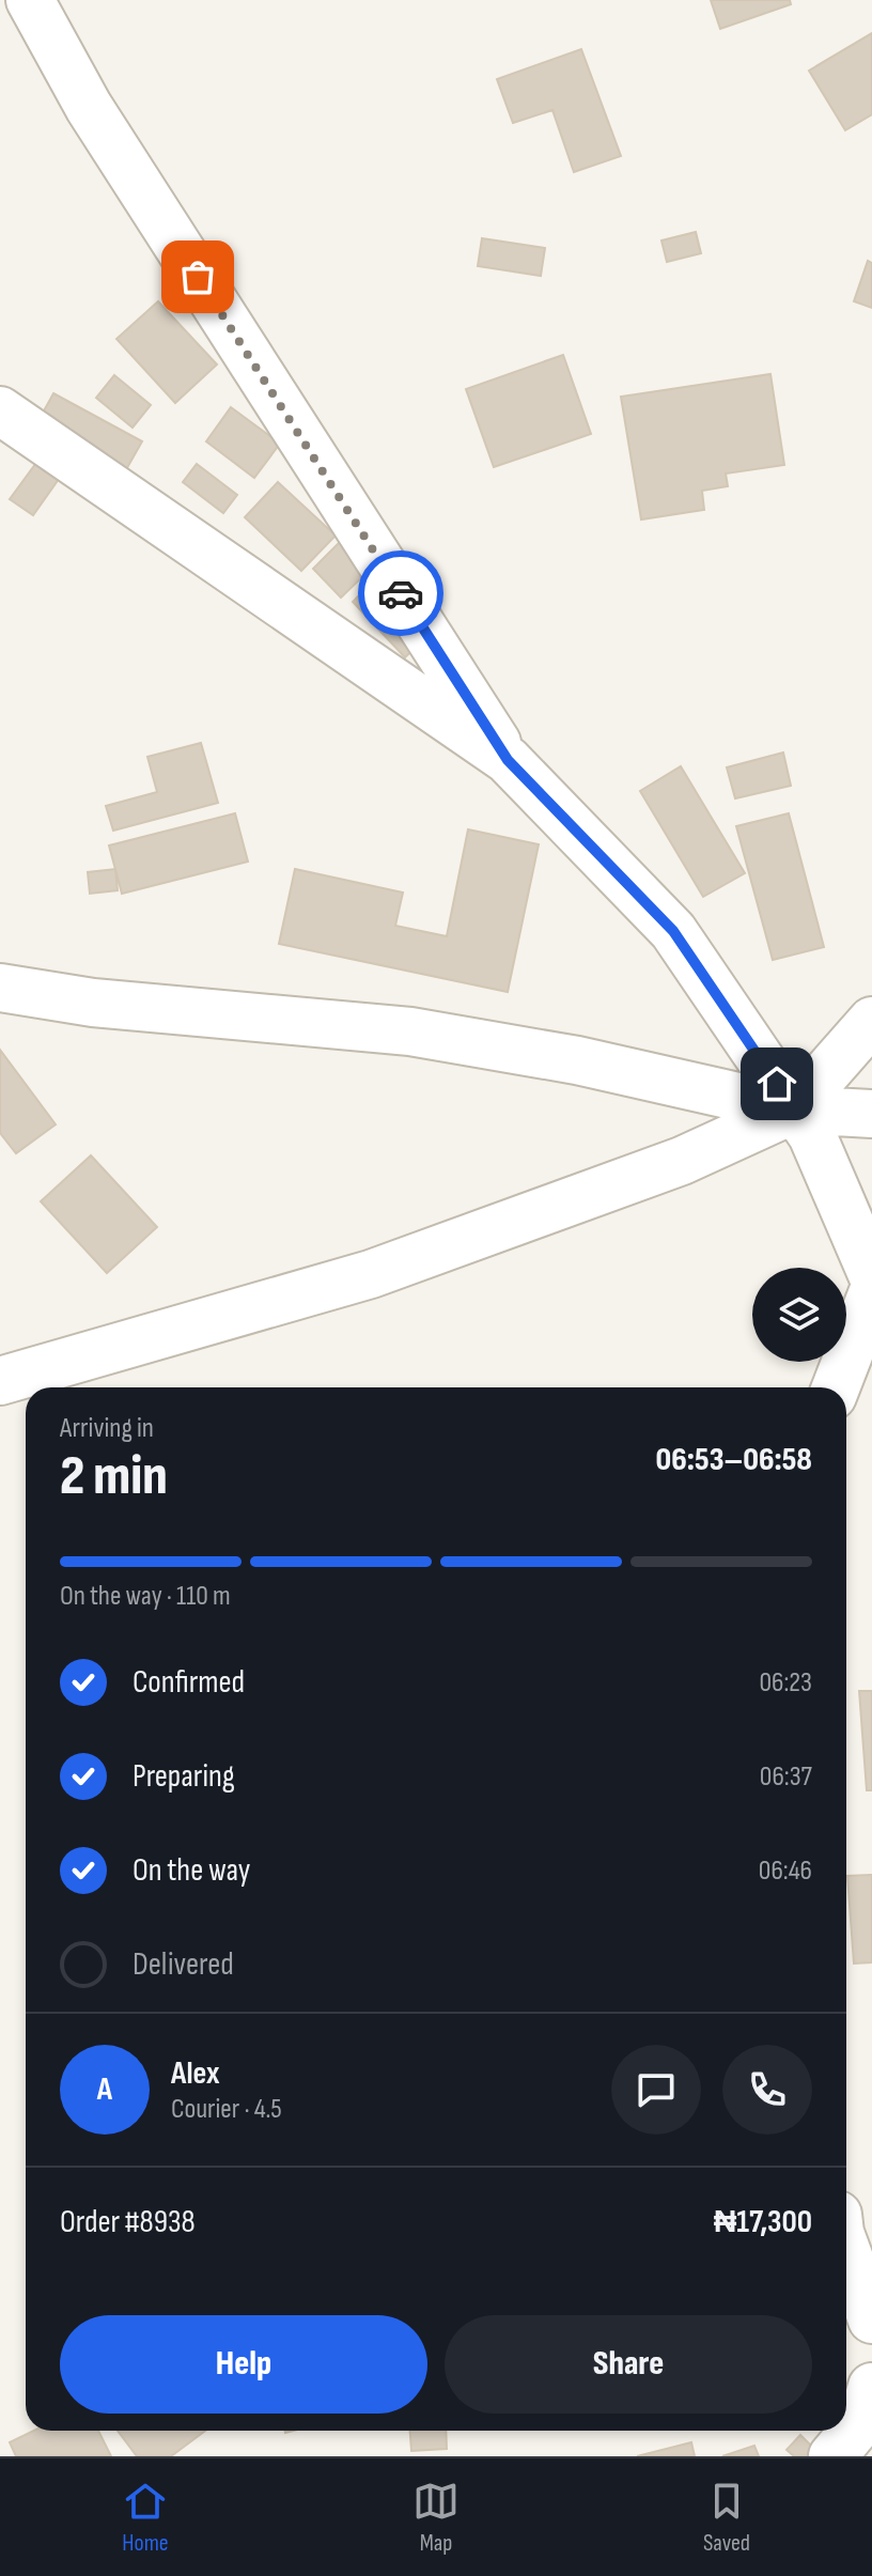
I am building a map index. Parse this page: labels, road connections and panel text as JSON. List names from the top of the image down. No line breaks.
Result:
{"page":{"heading":["2 min","Arriving in","06:53–06:58"],"panel":["Alex","Courier · 4.5","Order #8938","₦17,300"],"bar":"On the way · 110 m","list":[["Confirmed","06:23"],["Preparing","06:37"],["On the way","06:46"],"Delivered"],"round":"A","buttons":["Help","Share"],"tabs":["Home","Map","Saved"]}}
